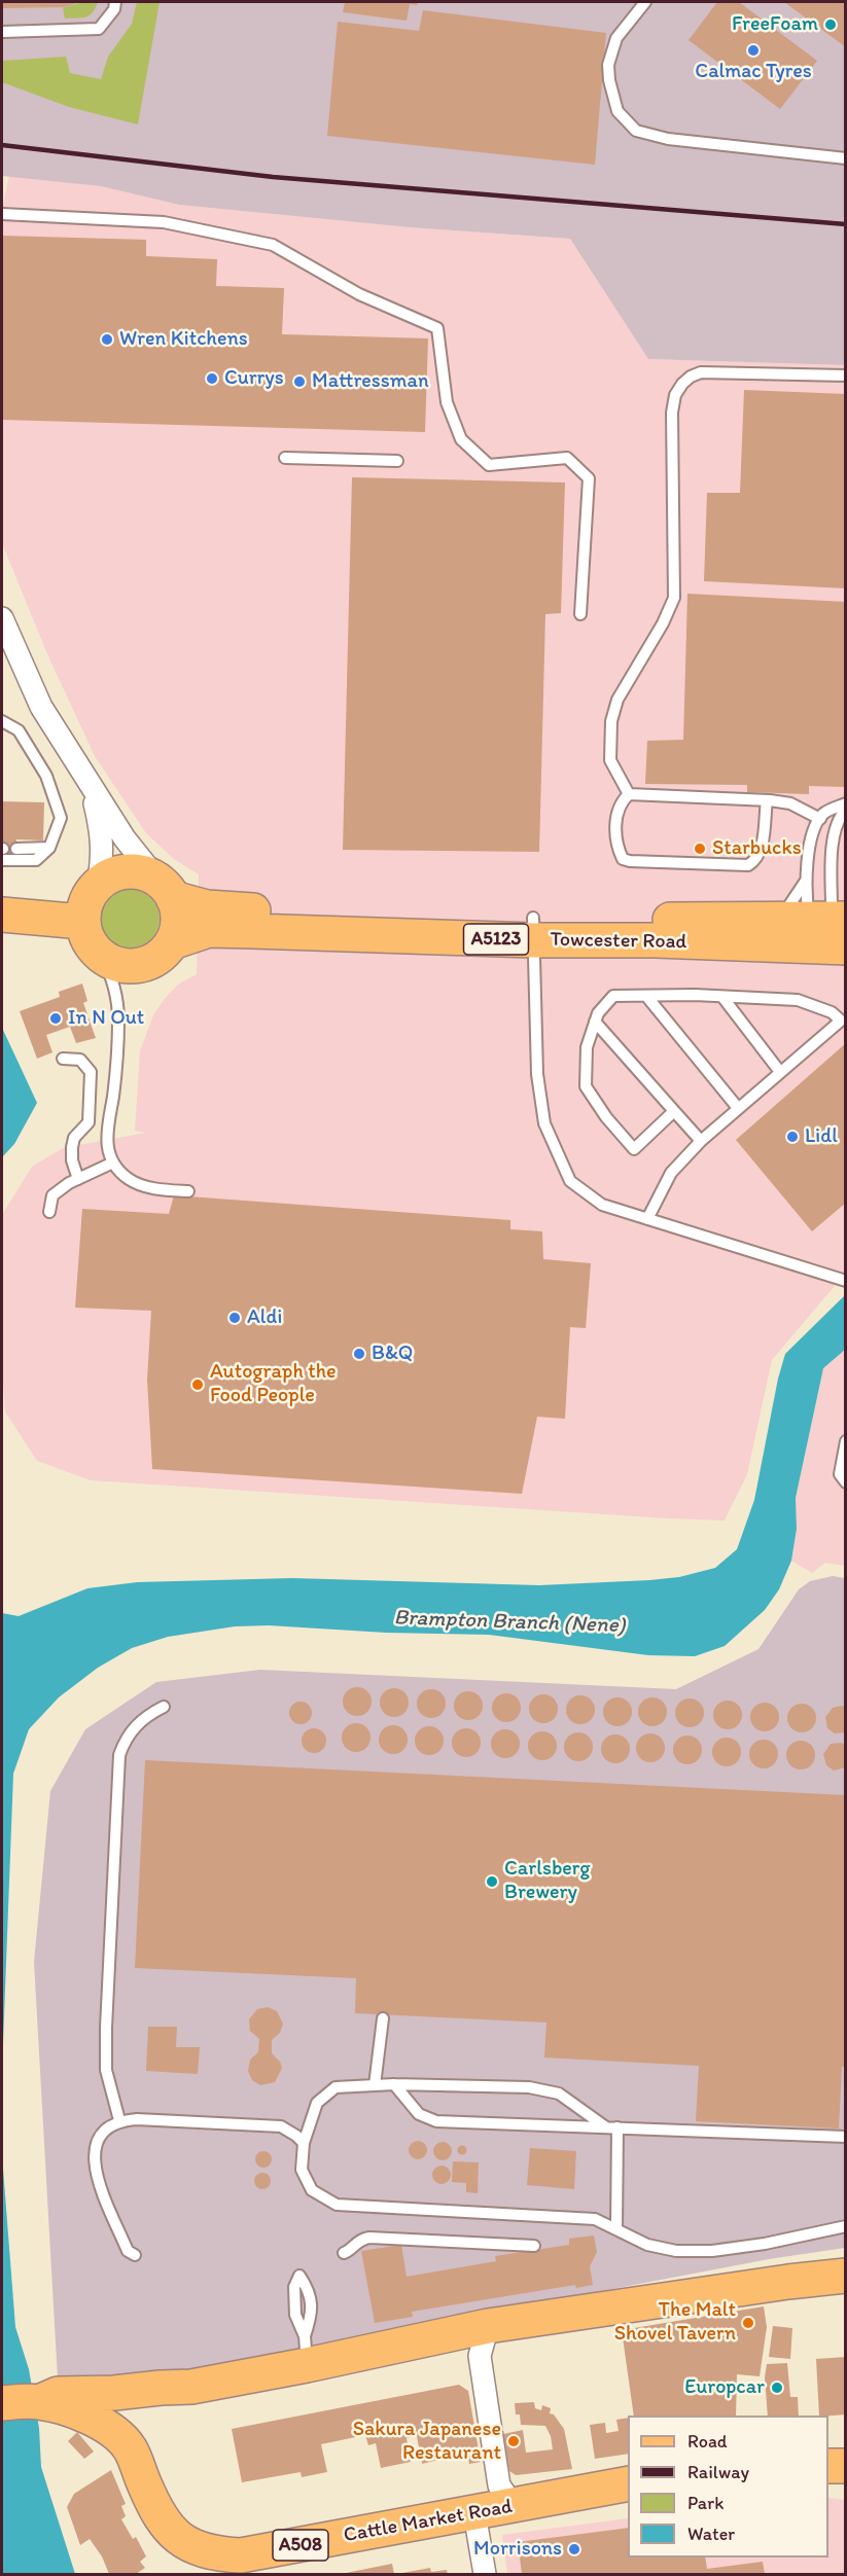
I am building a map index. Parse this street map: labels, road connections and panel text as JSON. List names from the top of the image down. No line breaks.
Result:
{"streets":{"main road":["A5123","Towcester Road","Cattle Market Road","A508"]},"crossings":[["A5123","Towcester Road"],["Cattle Market Road","A508"]],"water":["Brampton Branch (Nene)"],"places":["FreeFoam","Calmac Tyres","Wren Kitchens","Currys","Mattressman","Starbucks","In N Out","Lidl","Aldi","B&Q","Autograph the Food People","Carlsberg Brewery","The Malt Shovel Tavern","Europcar","Sakura Japanese Restaurant","Morrisons"],"legend":["Road","Railway","Park","Water"]}
